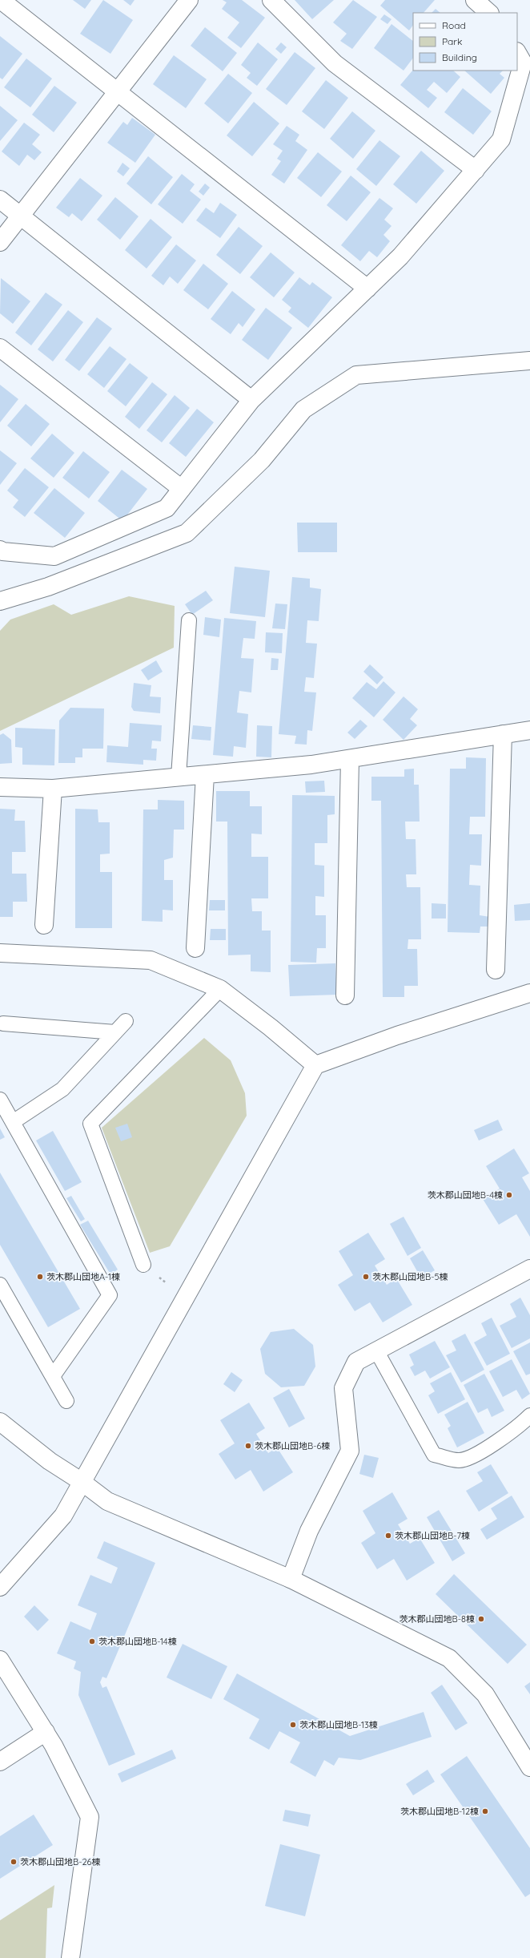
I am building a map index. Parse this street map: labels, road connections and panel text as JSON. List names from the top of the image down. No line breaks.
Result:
{"places":["茨木郡山団地B-4棟","茨木郡山団地A-1棟","茨木郡山団地B-5棟","茨木郡山団地B-6棟","茨木郡山団地B-7棟","茨木郡山団地B-8棟","茨木郡山団地B-14棟","茨木郡山団地B-13棟","茨木郡山団地B-12棟","茨木郡山団地B-26棟"],"legend":["Road","Park","Building"]}
